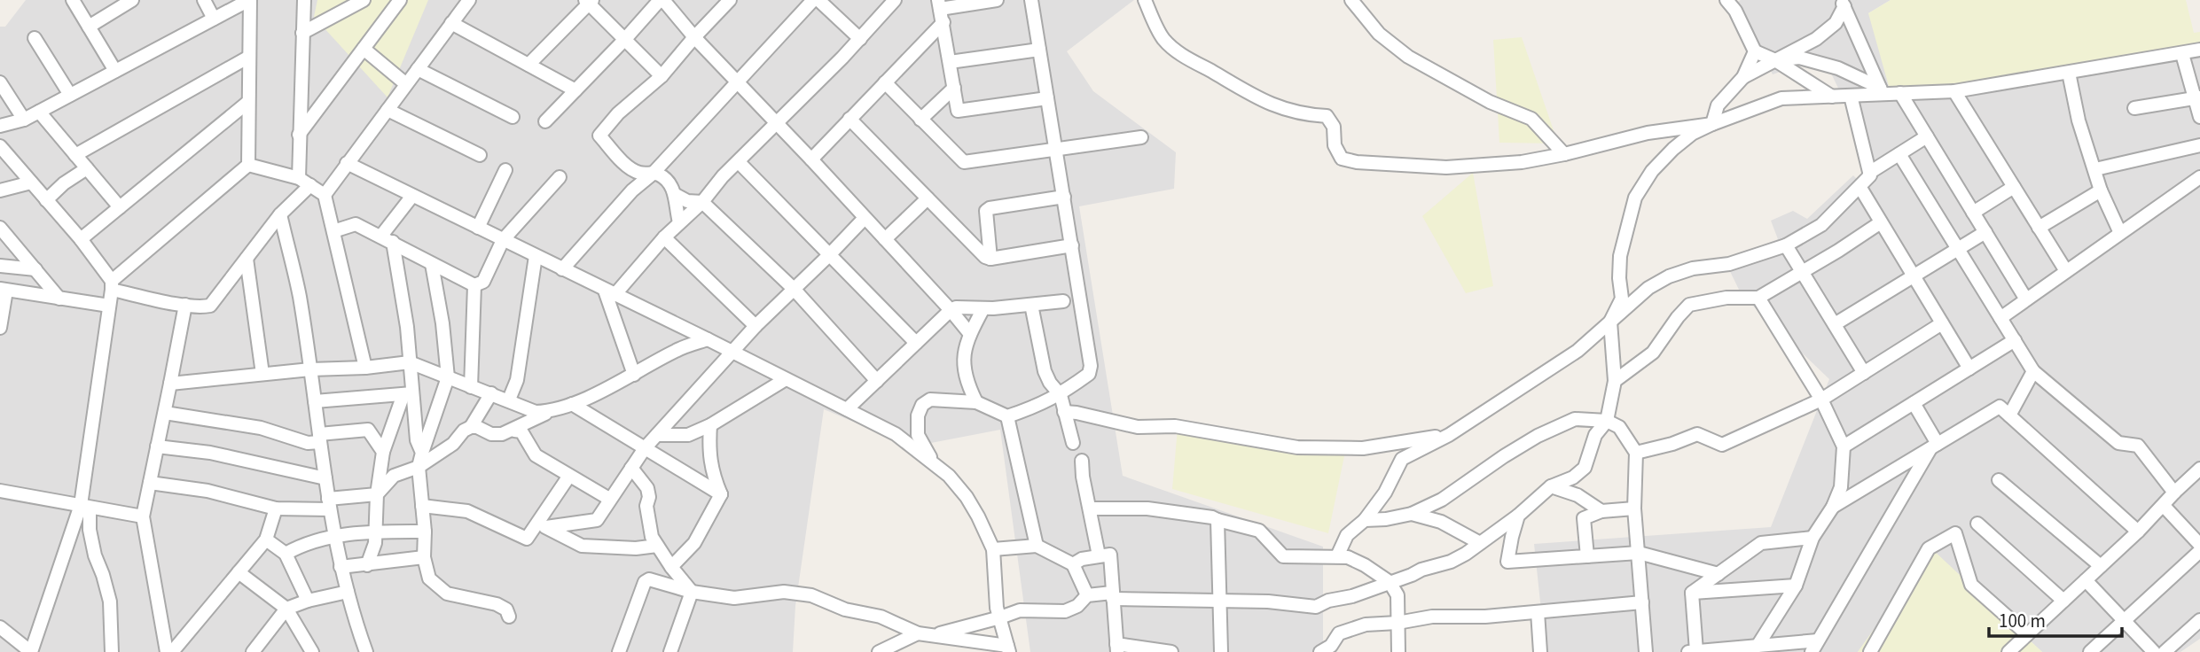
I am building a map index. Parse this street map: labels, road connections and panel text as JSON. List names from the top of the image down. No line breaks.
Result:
{"scale_bar":"100 m"}
